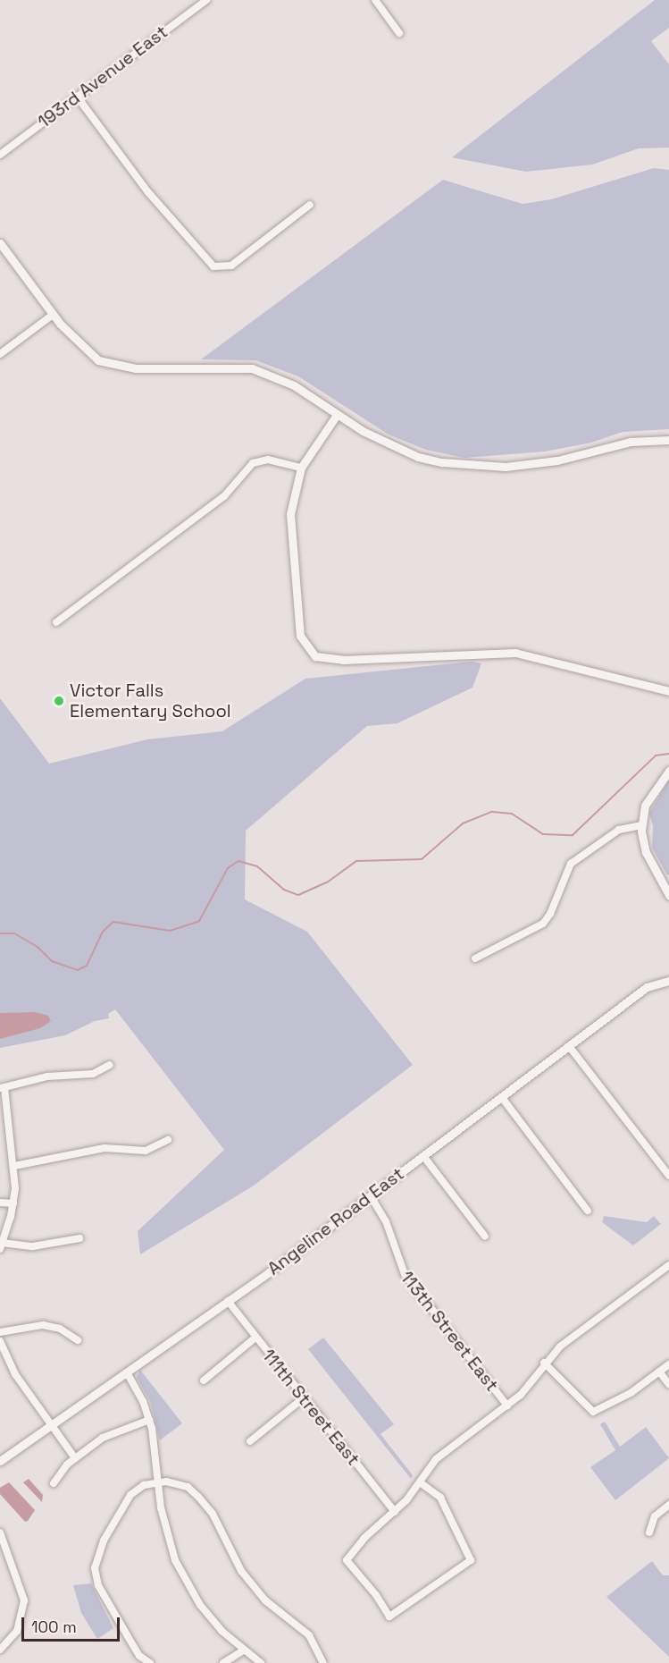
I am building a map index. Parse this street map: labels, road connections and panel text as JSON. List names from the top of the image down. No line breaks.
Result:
{"streets":{"street":["193rd Avenue East","Angeline Road East","113th Street East","111th Street East"]},"crossings":[["Angeline Road East","113th Street East"],["Angeline Road East","111th Street East"]],"places":["Victor Falls Elementary School"],"scale_bar":"100 m"}
